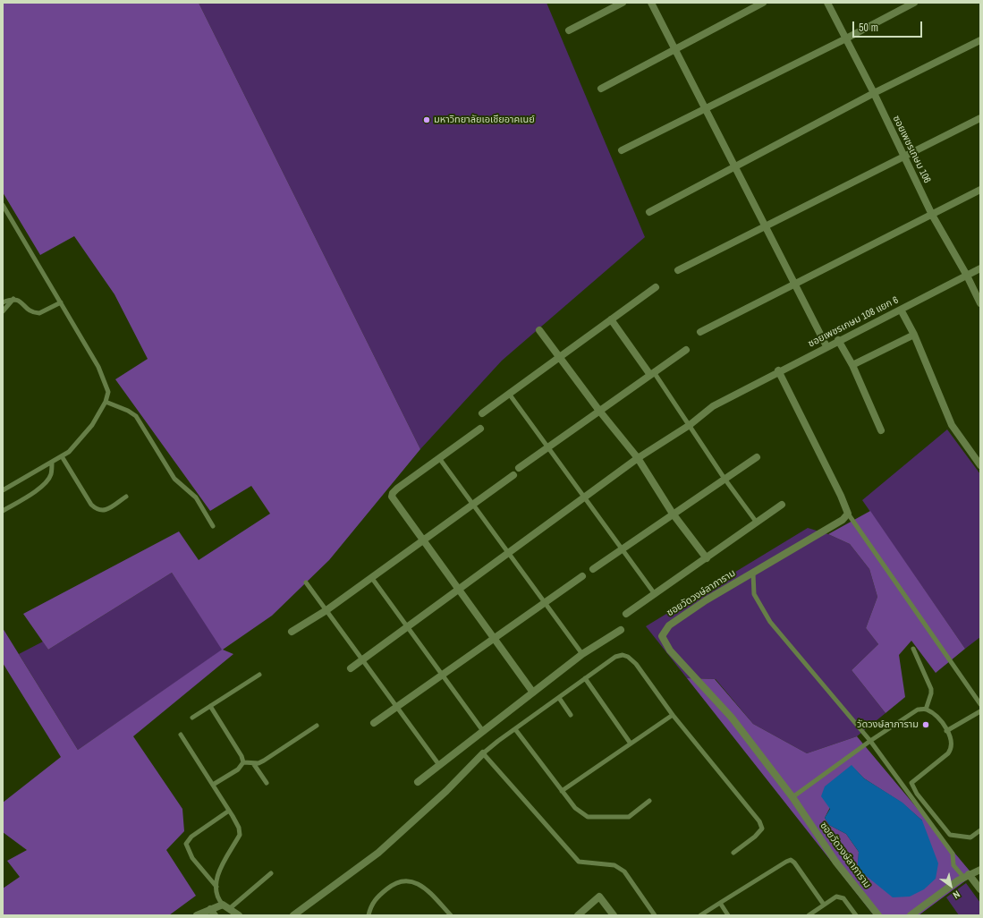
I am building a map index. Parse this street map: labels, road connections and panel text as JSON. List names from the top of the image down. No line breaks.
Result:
{"streets":{"street":["ซอยเพชรเกษม 106","ซอยเพชรเกษม 108 แยก 6","ซอยวัดวงษ์ลาภาราม"]},"crossings":[["ซอยเพชรเกษม 106","ซอยเพชรเกษม 108 แยก 6"]],"places":["มหาวิทยาลัยเอเชียอาคเนย์","วัดวงษ์ลาภาราม"],"scale_bar":"50 m","north":"bottom right"}
